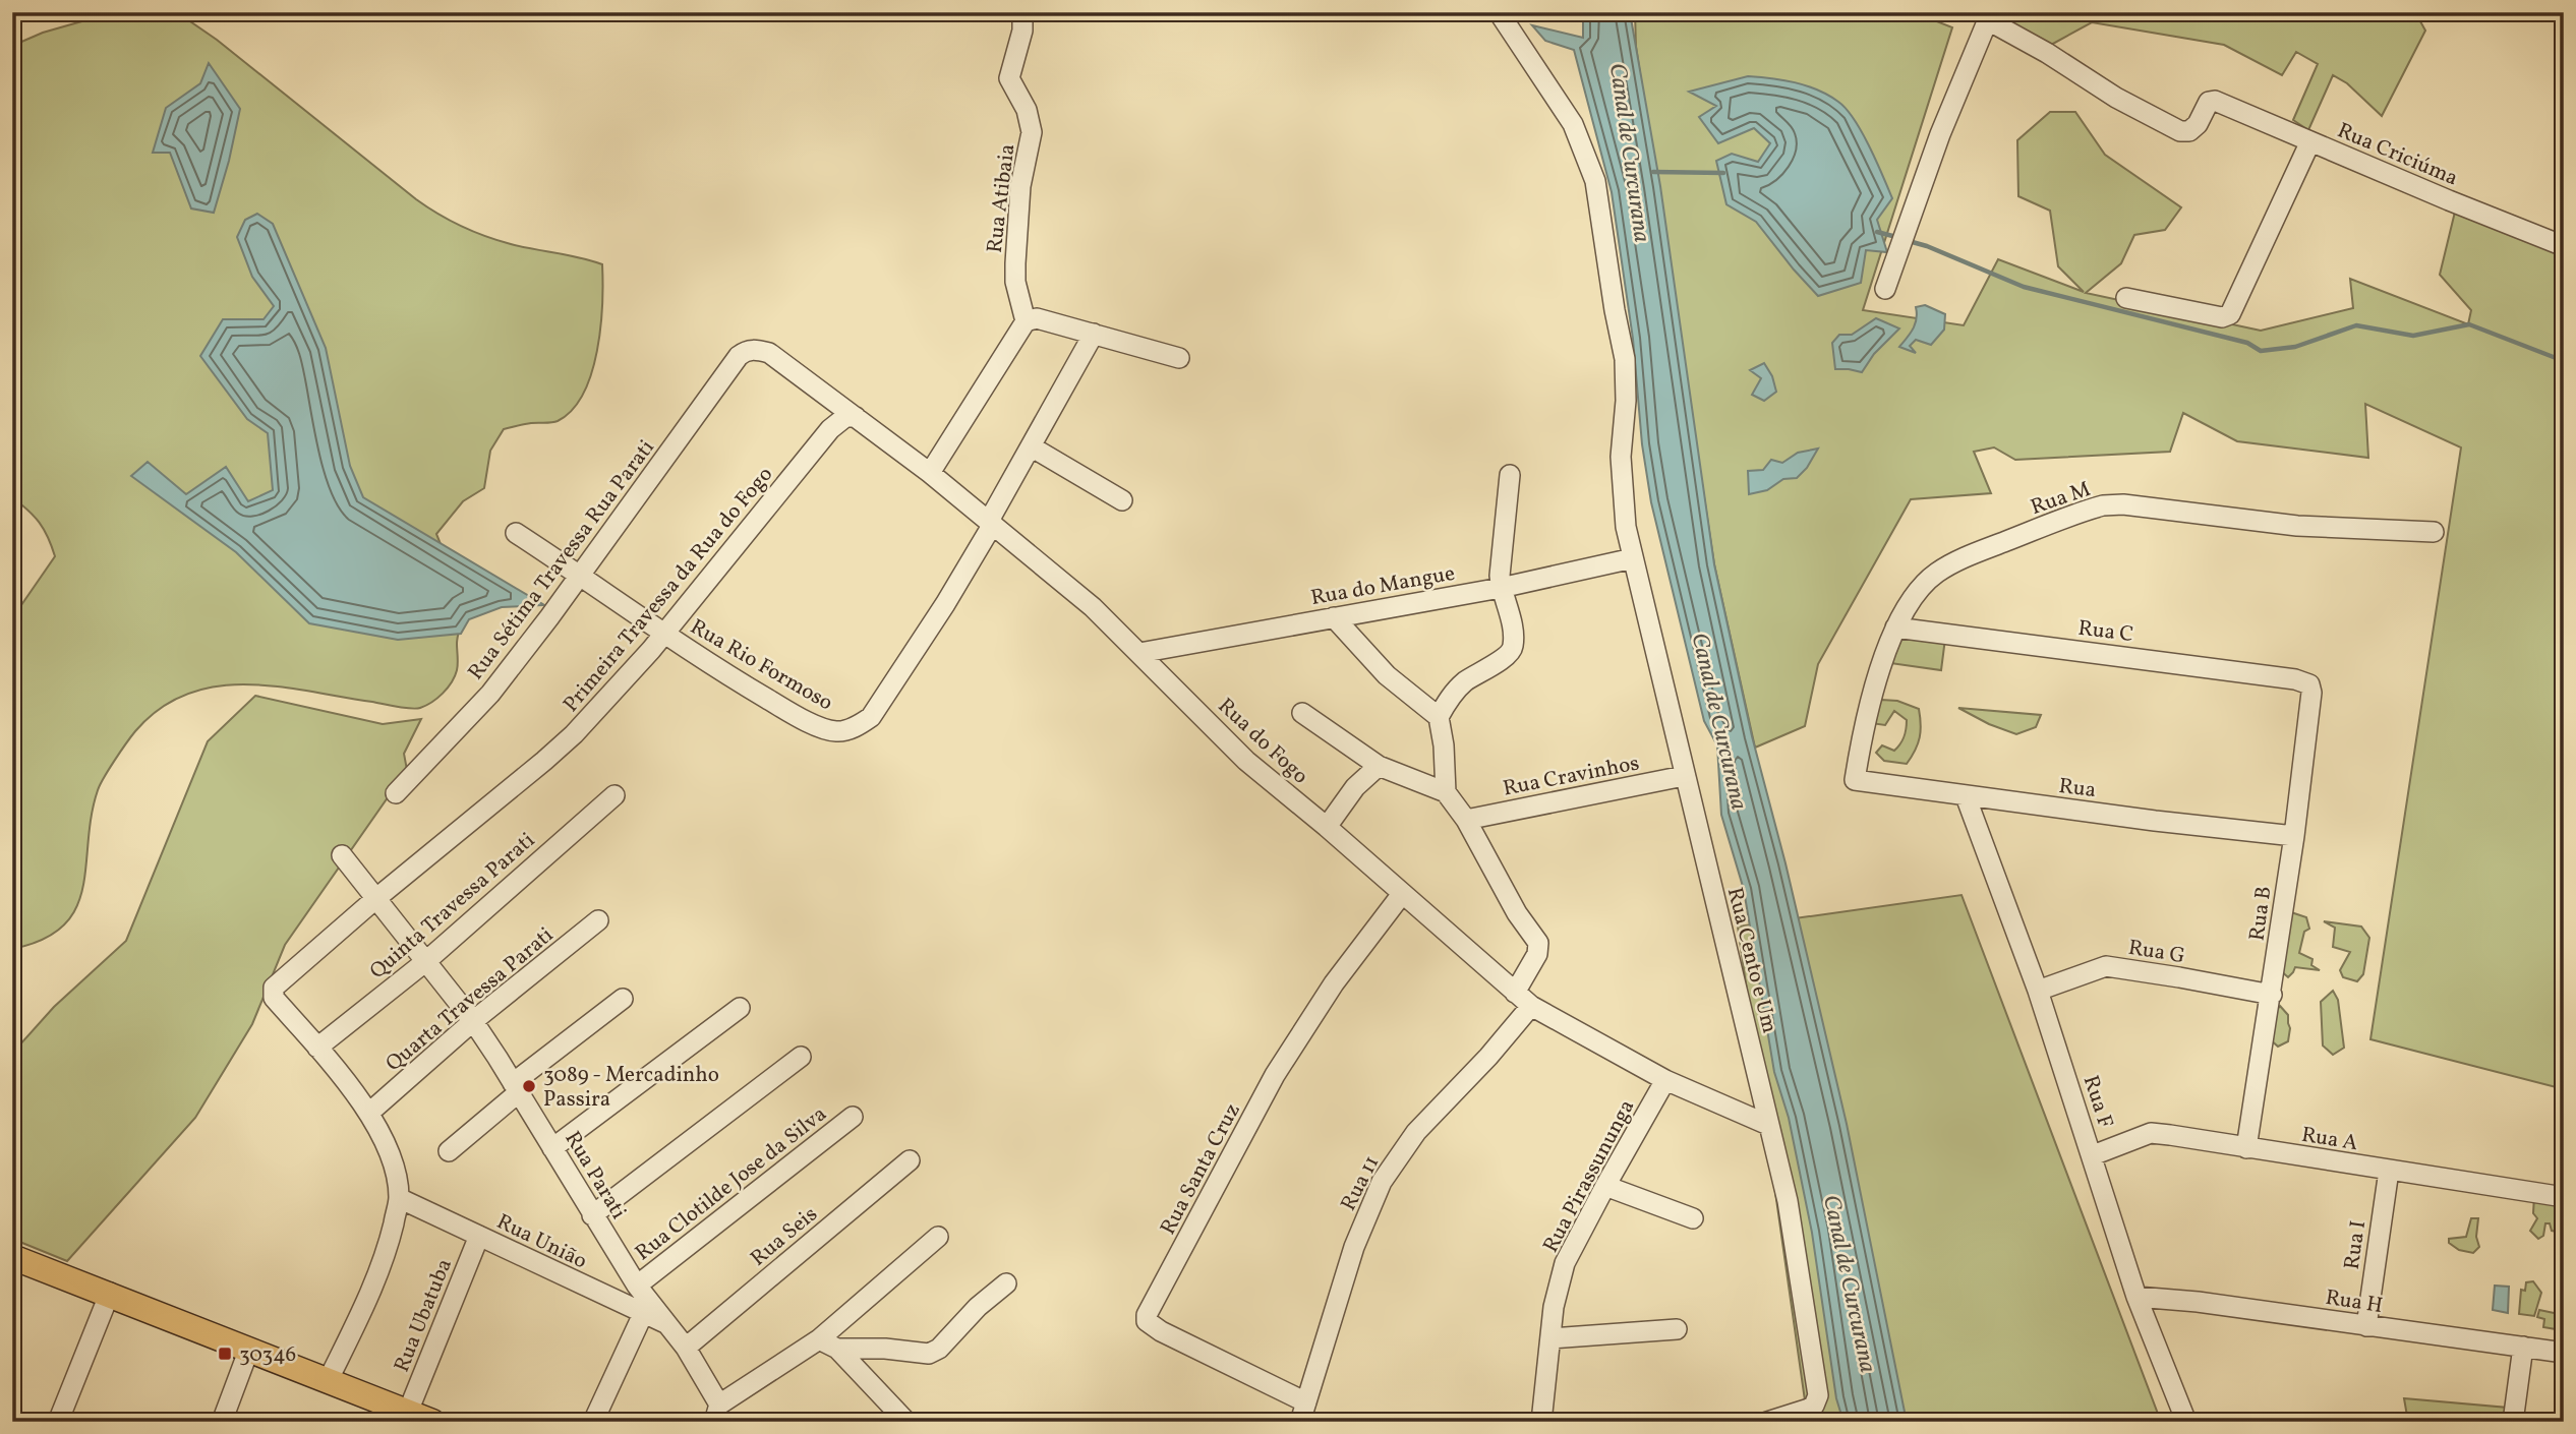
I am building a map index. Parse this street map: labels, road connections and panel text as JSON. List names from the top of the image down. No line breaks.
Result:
{"streets":{"street":["Rua Criciúma","Rua Atibaia","Rua M","Rua Sétima Travessa Rua Parati","Rua do Mangue","Primeira Travessa da Rua do Fogo","Rua C","Rua Rio Formoso","Rua do Fogo","Rua Cravinhos","Rua","Quinta Travessa Parati","Rua B","Rua G","Rua Cento e Um","Quarta Travessa Parati","Rua F","Rua A","Rua Santa Cruz","Rua Parati","Rua Pirassununga","Rua Clotilde Jose da Silva","Rua 11","Rua Seis","Rua União","Rua I","Rua H","Rua Ubatuba"]},"crossings":[["Rua M","Rua C"],["Rua M","Rua"],["Rua Sétima Travessa Rua Parati","Rua Rio Formoso"],["Rua Sétima Travessa Rua Parati","Rua do Fogo"],["Rua do Mangue","Rua do Fogo"],["Rua do Mangue","Rua Cento e Um"],["Primeira Travessa da Rua do Fogo","Rua Rio Formoso"],["Primeira Travessa da Rua do Fogo","Rua do Fogo"],["Primeira Travessa da Rua do Fogo","Quinta Travessa Parati"],["Primeira Travessa da Rua do Fogo","Rua Parati"],["Rua C","Rua B"],["Rua Rio Formoso","Rua do Fogo"],["Rua do Fogo","Rua Cento e Um"],["Rua do Fogo","Rua Santa Cruz"],["Rua do Fogo","Rua Pirassununga"],["Rua do Fogo","Rua 11"],["Rua Cravinhos","Rua Cento e Um"],["Rua","Rua B"],["Rua","Rua F"],["Quinta Travessa Parati","Rua Parati"],["Rua B","Rua G"],["Rua B","Rua A"],["Rua G","Rua F"],["Quarta Travessa Parati","Rua Parati"],["Rua F","Rua A"],["Rua F","Rua H"],["Rua A","Rua I"],["Rua Santa Cruz","Rua 11"],["Rua Parati","Rua Clotilde Jose da Silva"],["Rua Parati","Rua Seis"],["Rua Parati","Rua União"],["Rua União","Rua Ubatuba"],["Rua I","Rua H"]],"water":["Canal de Curcurana"],"places":{"other":["3089 - Mercadinho Passira"],"transit":["30346"]}}
